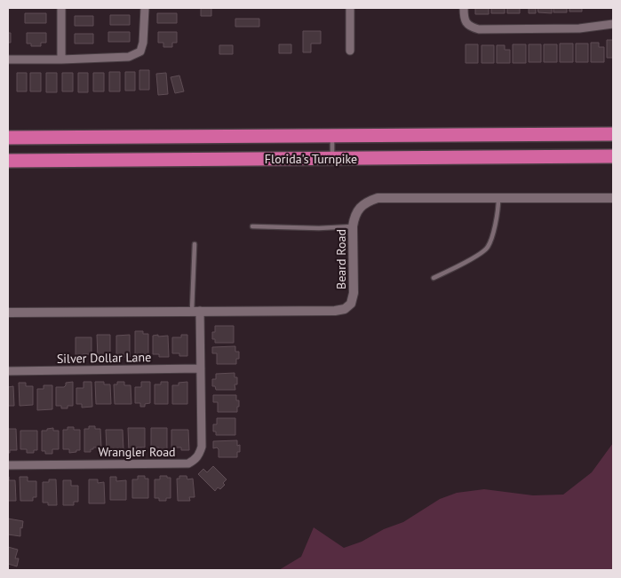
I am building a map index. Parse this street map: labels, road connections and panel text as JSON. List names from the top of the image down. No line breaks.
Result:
{"streets":{"highway":["Florida's Turnpike"],"street":["Beard Road","Silver Dollar Lane","Wrangler Road"]},"crossings":[["Beard Road","Wrangler Road"],["Silver Dollar Lane","Wrangler Road"]]}
